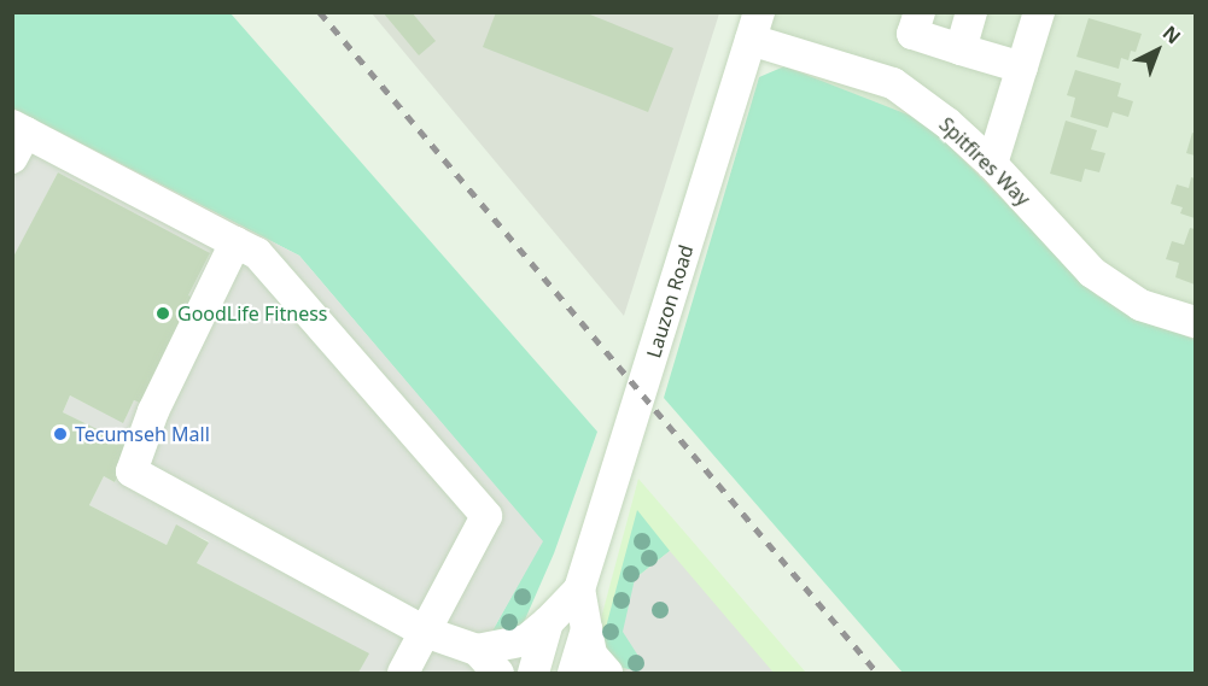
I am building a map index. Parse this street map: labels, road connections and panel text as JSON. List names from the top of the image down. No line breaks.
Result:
{"streets":{"street":["Spitfires Way","Lauzon Road"]},"crossings":[["Spitfires Way","Lauzon Road"]],"places":["GoodLife Fitness","Tecumseh Mall"],"north":"top right"}
